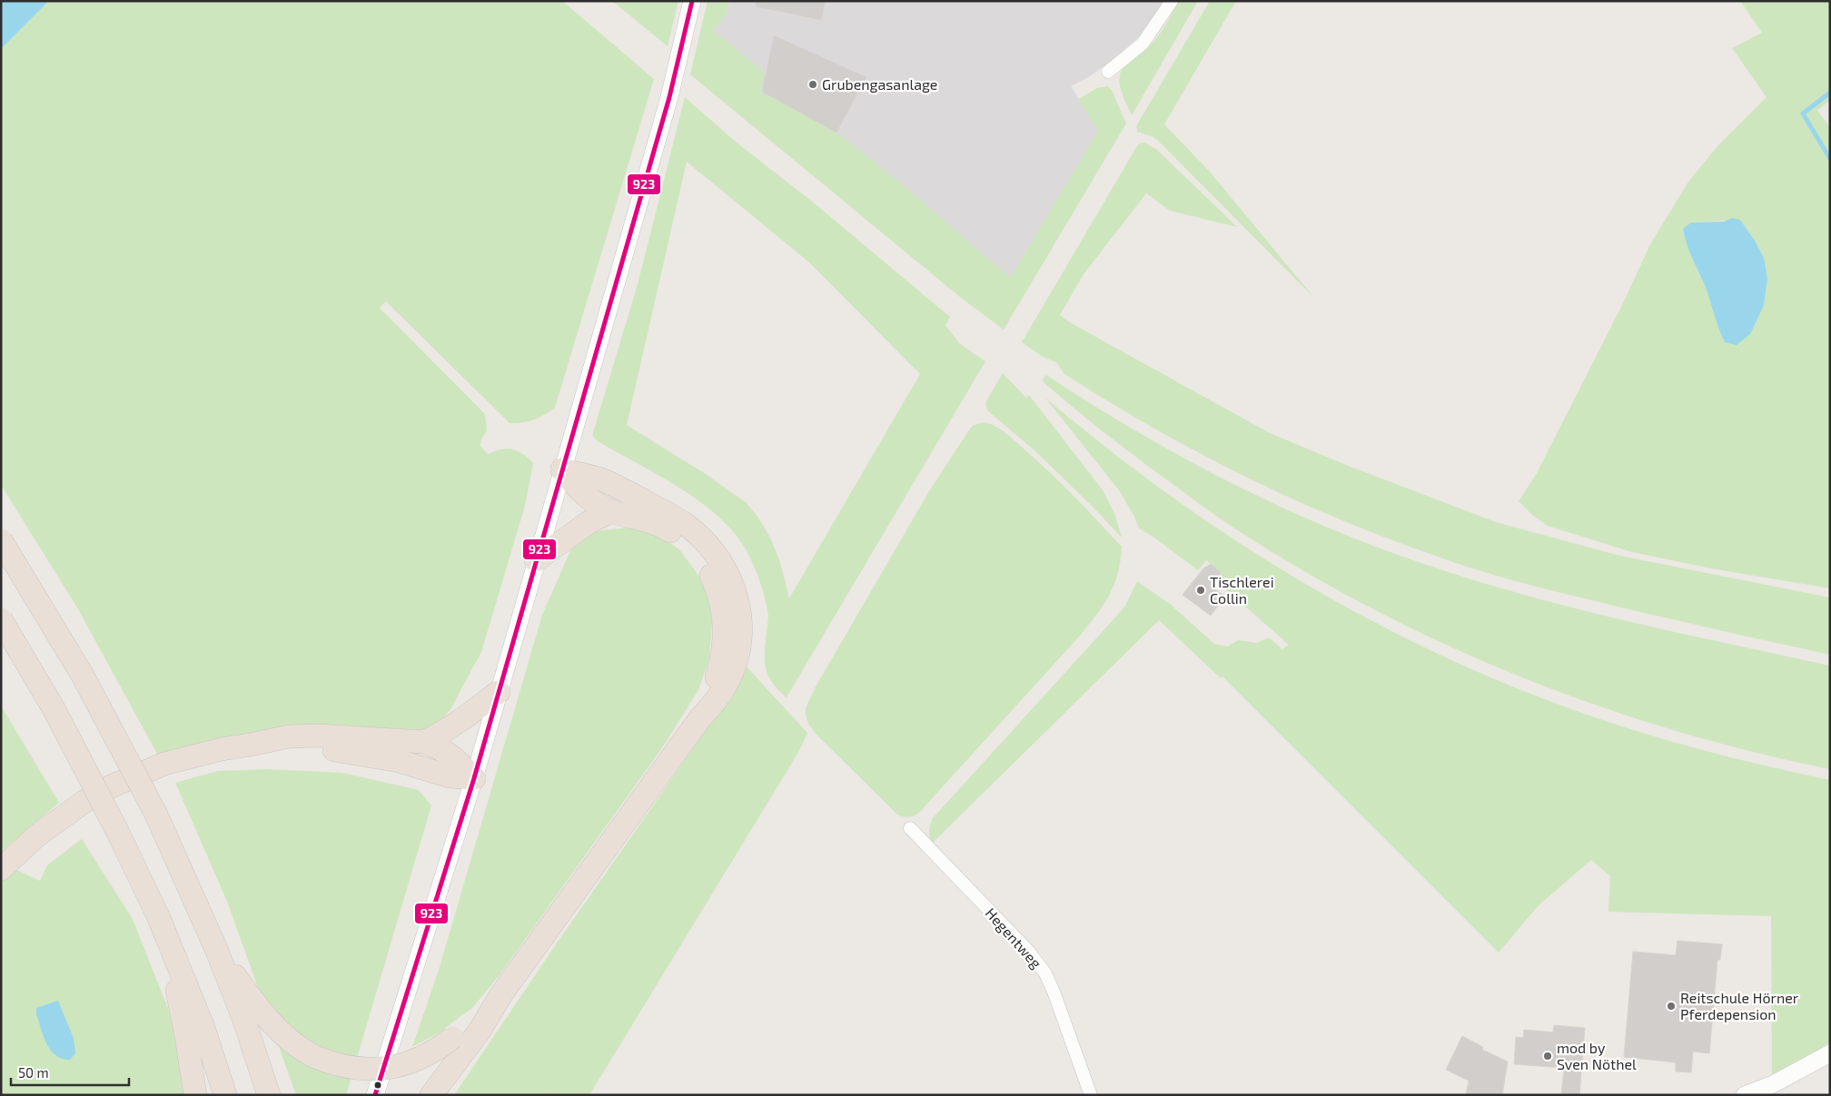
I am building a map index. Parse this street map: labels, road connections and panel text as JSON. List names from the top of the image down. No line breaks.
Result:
{"streets":{"street":["Hegentweg"]},"places":["Grubengasanlage","Tischlerei Collin","Reitschule Hörner Pferdepension","mod by Sven Nöthel"],"lines":["transit line 923"],"scale_bar":"50 m"}
